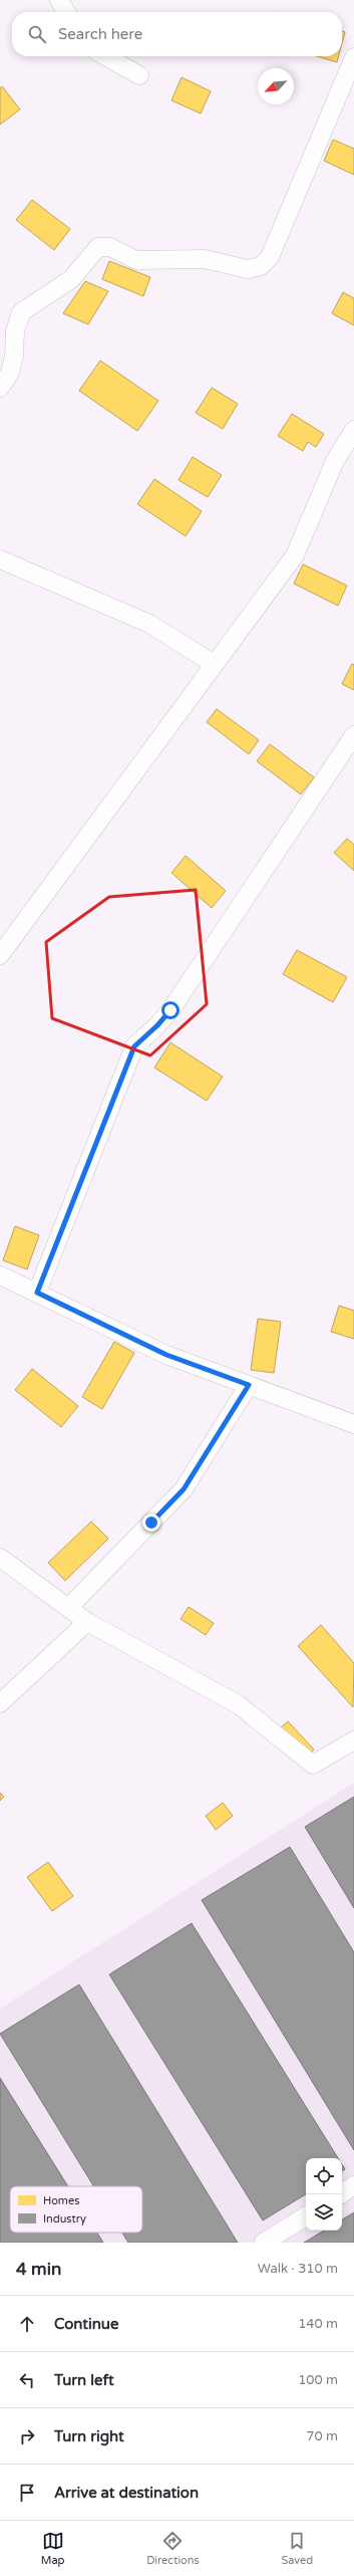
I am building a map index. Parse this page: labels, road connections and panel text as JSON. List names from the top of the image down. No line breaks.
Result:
{"legend":["Homes","Industry"],"north":"bottom left","page":{"search":"Search here","heading":["4 min","Walk · 310 m"],"list":[["Continue","140 m"],["Turn left","100 m"],["Turn right","70 m"],"Arrive at destination"],"nav":["Map","Directions","Saved"]}}
